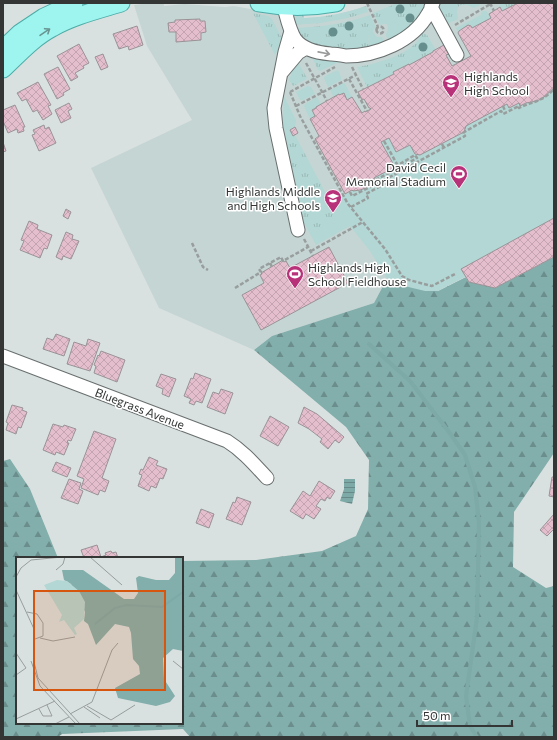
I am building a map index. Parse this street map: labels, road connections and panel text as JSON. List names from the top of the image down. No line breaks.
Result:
{"streets":{"street":["Bluegrass Avenue"]},"places":{"school or university":["Highlands High School","Highlands Middle and High Schools"],"sports":["David Cecil Memorial Stadium","Highlands High School Fieldhouse"]},"scale_bar":"50 m"}
